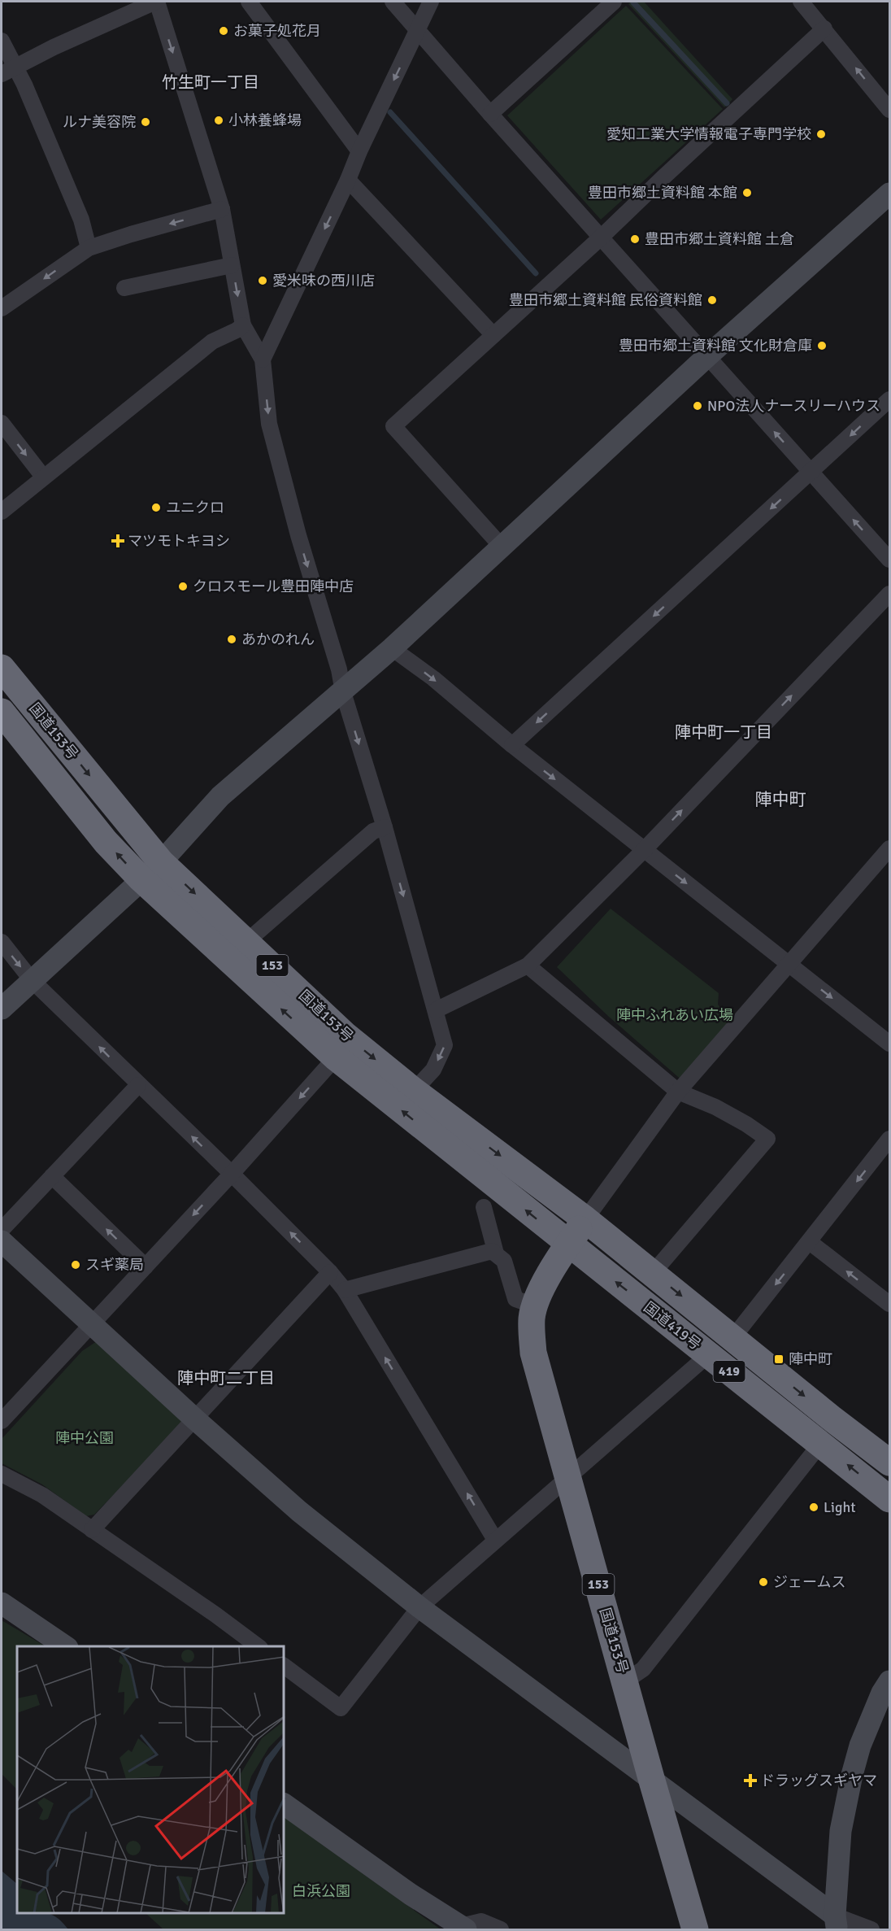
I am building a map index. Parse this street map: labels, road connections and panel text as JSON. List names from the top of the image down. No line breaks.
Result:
{"streets":{"highway":["国道153号","153","国道419号","419"]},"crossings":[["国道153号","国道419号"]],"districts":["竹生町一丁目","陣中町一丁目","陣中町","陣中町二丁目"],"parks":["陣中ふれあい広場","陣中公園","白浜公園"],"places":{"other":["お菓子処花月","小林養蜂場","ルナ美容院","愛知工業大学情報電子専門学校","豊田市郷土資料館 本館","豊田市郷土資料館 土倉","愛米味の西川店","豊田市郷土資料館 民俗資料館","豊田市郷土資料館 文化財倉庫","NPO法人ナースリーハウス","ユニクロ","クロスモール豊田陣中店","あかのれん","スギ薬局","Light","ジェームス"],"health":["マツモトキヨシ","ドラッグスギヤマ"],"transit":["陣中町"]}}
